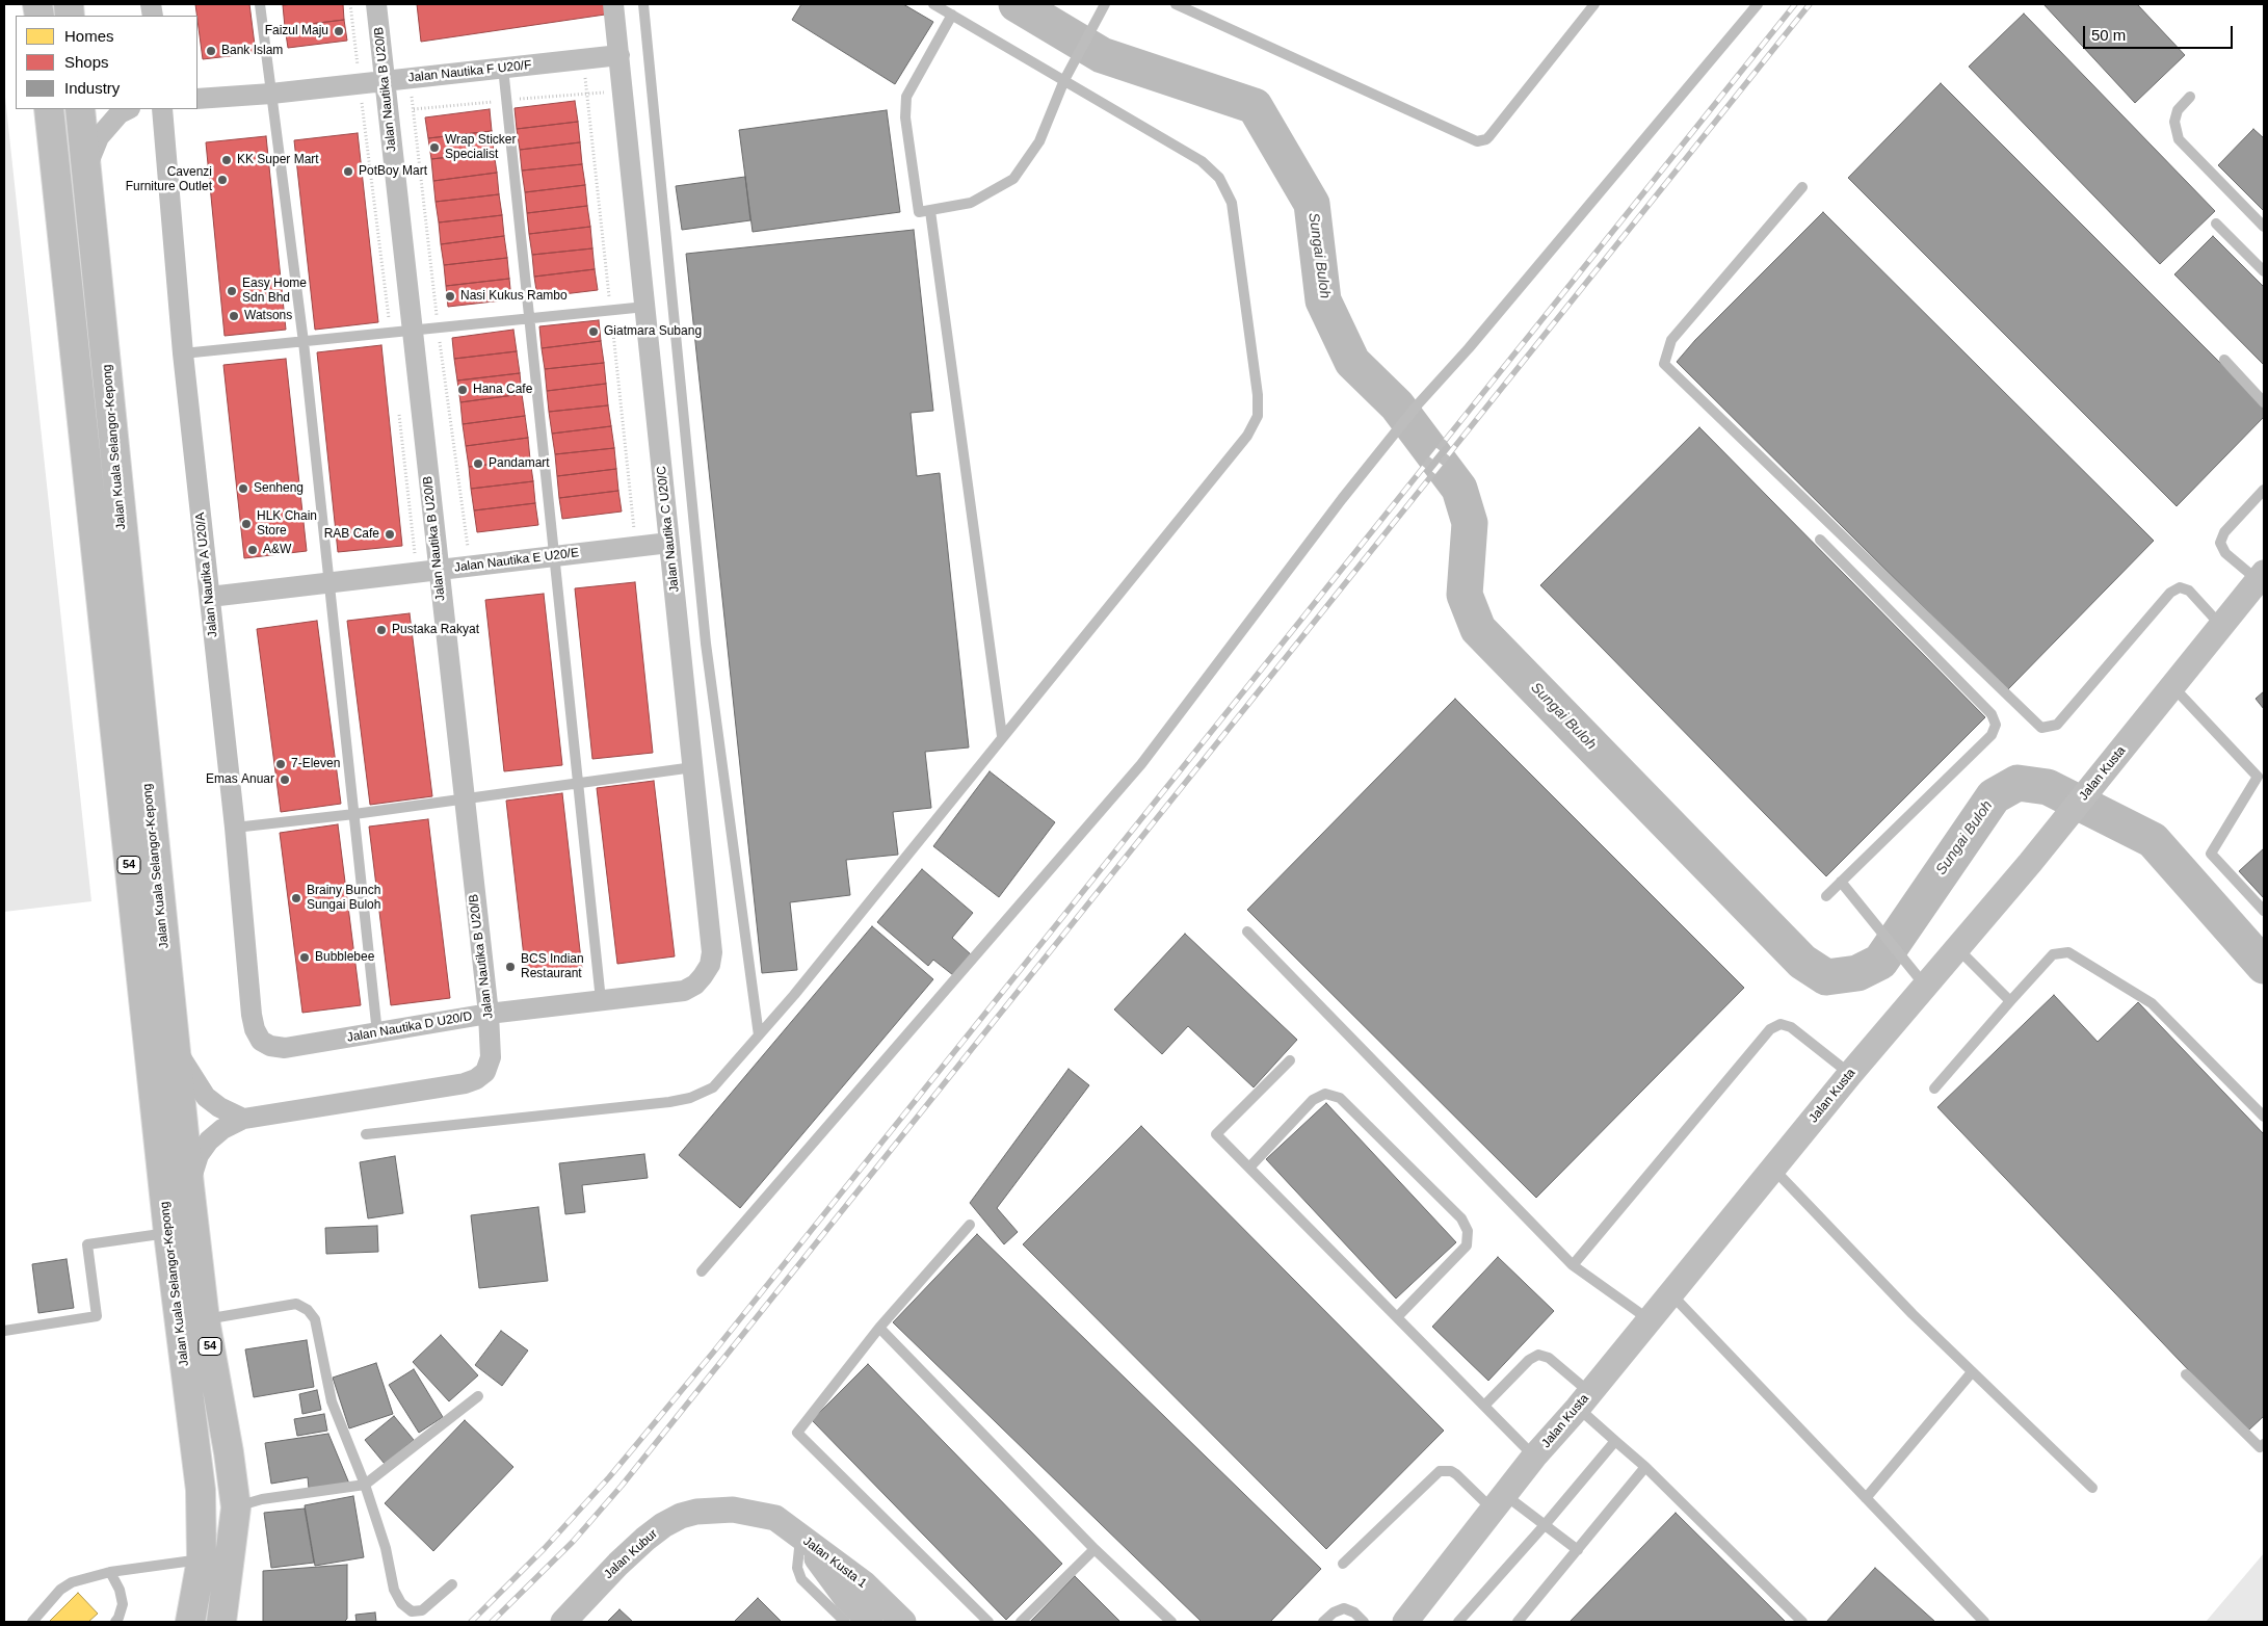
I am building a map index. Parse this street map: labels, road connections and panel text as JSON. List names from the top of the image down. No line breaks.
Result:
{"streets":{"highway":["Jalan Kuala Selangor-Kepong","54"],"street":["Jalan Nautika F U20/F","Jalan Nautika B U20/B","Jalan Nautika C U20/C","Jalan Nautika E U20/E","Jalan Nautika A U20/A","Jalan Kusta","Jalan Nautika D U20/D","Jalan Kubur","Jalan Kusta 1"]},"crossings":[["Jalan Nautika F U20/F","Jalan Nautika B U20/B"],["Jalan Nautika F U20/F","Jalan Nautika C U20/C"],["Jalan Nautika B U20/B","Jalan Nautika E U20/E"],["Jalan Nautika B U20/B","Jalan Nautika D U20/D"],["Jalan Nautika C U20/C","Jalan Nautika E U20/E"],["Jalan Nautika C U20/C","Jalan Nautika D U20/D"],["Jalan Nautika E U20/E","Jalan Nautika A U20/A"],["Jalan Nautika A U20/A","Jalan Nautika D U20/D"],["Jalan Kubur","Jalan Kusta 1"]],"water":["Sungai Buloh"],"places":["Faizul Maju","Bank Islam","Wrap Sticker Specialist","KK Super Mart","PotBoy Mart","Cavenzi Furniture Outlet","Easy Home Sdn Bhd","Nasi Kukus Rambo","Watsons","Giatmara Subang","Hana Cafe","Pandamart","Senheng","HLK Chain Store","RAB Cafe","A&W","Pustaka Rakyat","7-Eleven","Emas Anuar","Brainy Bunch Sungai Buloh","Bubblebee","BCS Indian Restaurant"],"legend":["Homes","Shops","Industry"],"scale_bar":"50 m"}
